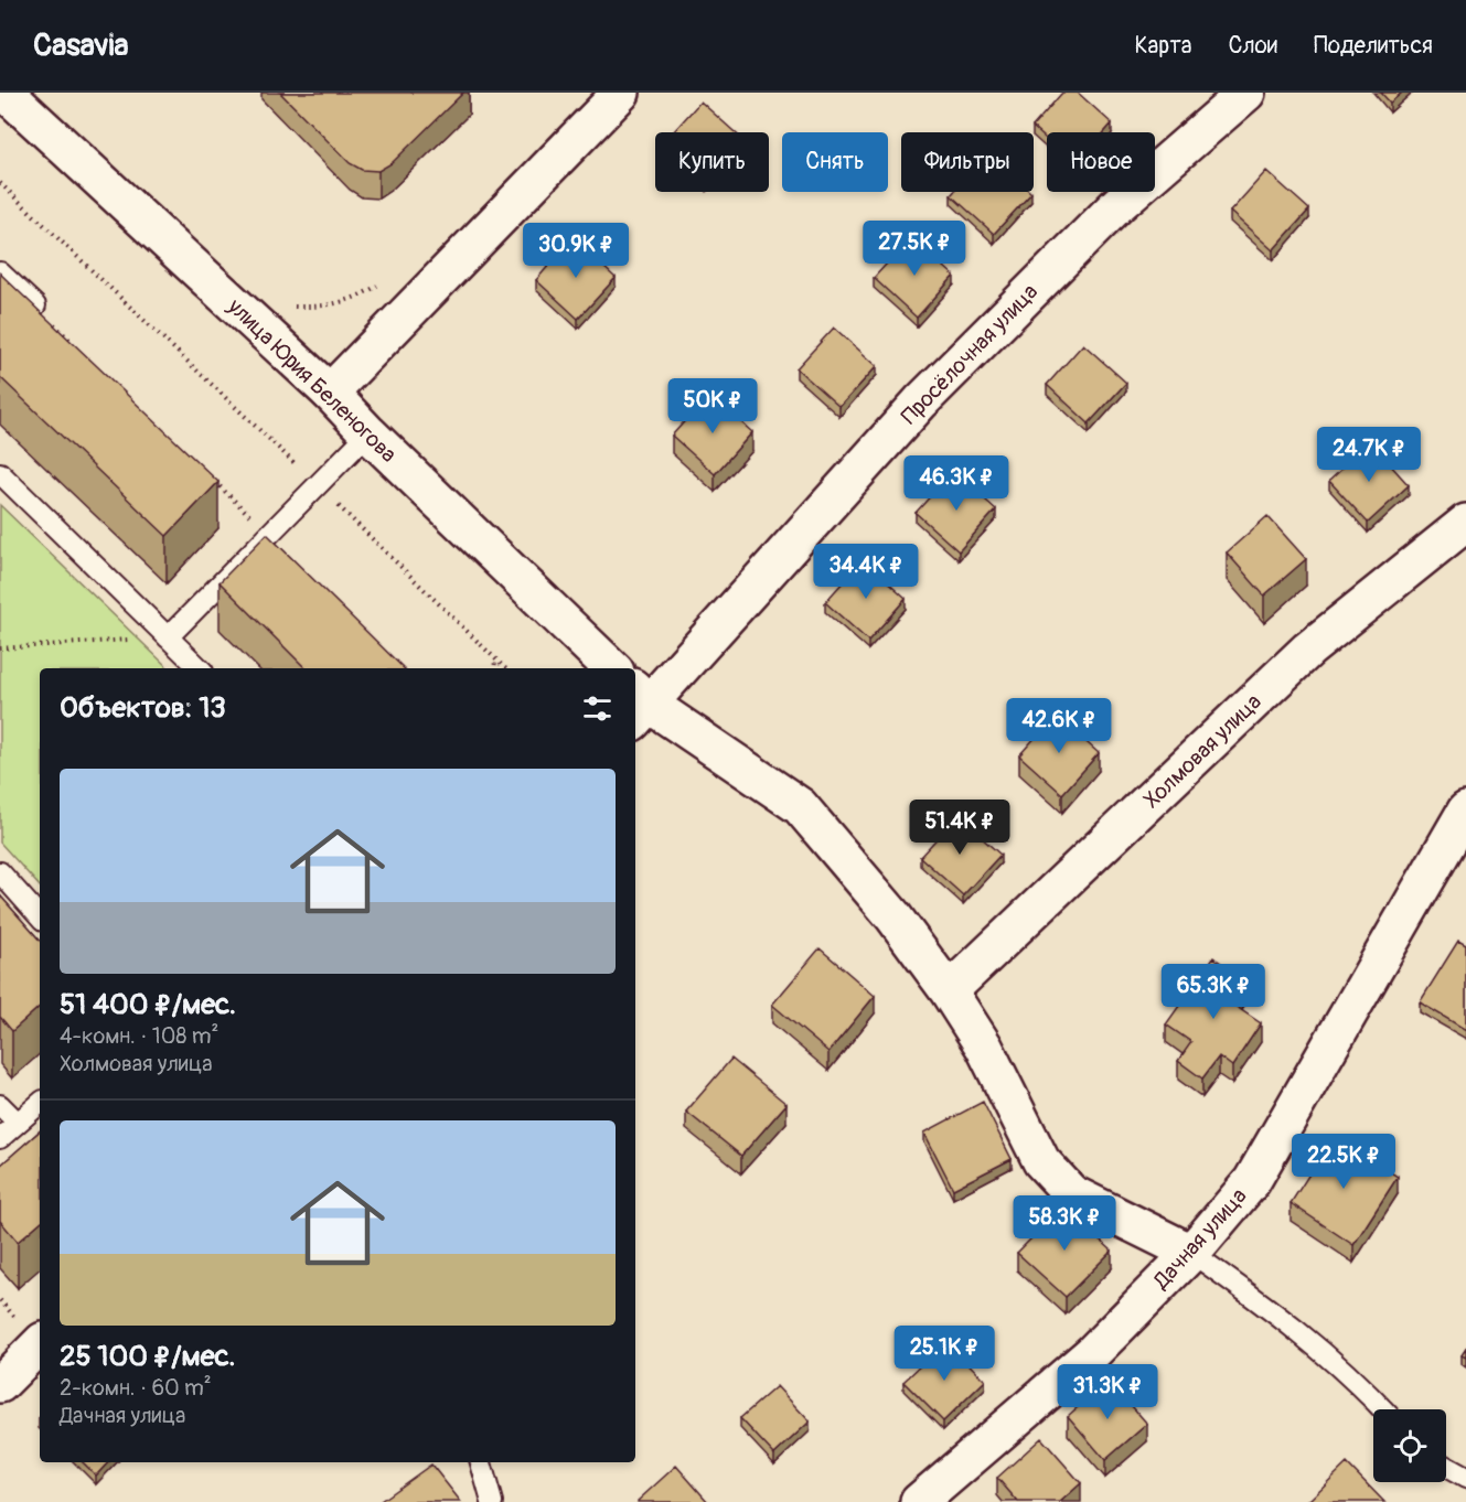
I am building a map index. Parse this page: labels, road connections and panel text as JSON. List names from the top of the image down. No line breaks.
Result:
{"streets":{"street":["Просёлочная улица","улица Юрия Беленогова","Холмовая улица","Дачная улица"]},"page":{"header":"Casavia","nav":["Карта","Слои","Поделиться"],"chip":["Купить","Снять","Фильтры","Новое"],"price":["27.5K ₽","30.9K ₽","50K ₽","24.7K ₽","46.3K ₽","34.4K ₽","42.6K ₽","51.4K ₽","65.3K ₽","22.5K ₽","58.3K ₽","25.1K ₽","31.3K ₽"],"heading":"Объектов: 13","list":[{"name":"51 400 ₽/мес.","note":"4-комн. · 108 m² · Холмовая улица"},{"name":"25 100 ₽/мес.","note":"2-комн. · 60 m² · Дачная улица"}]}}
